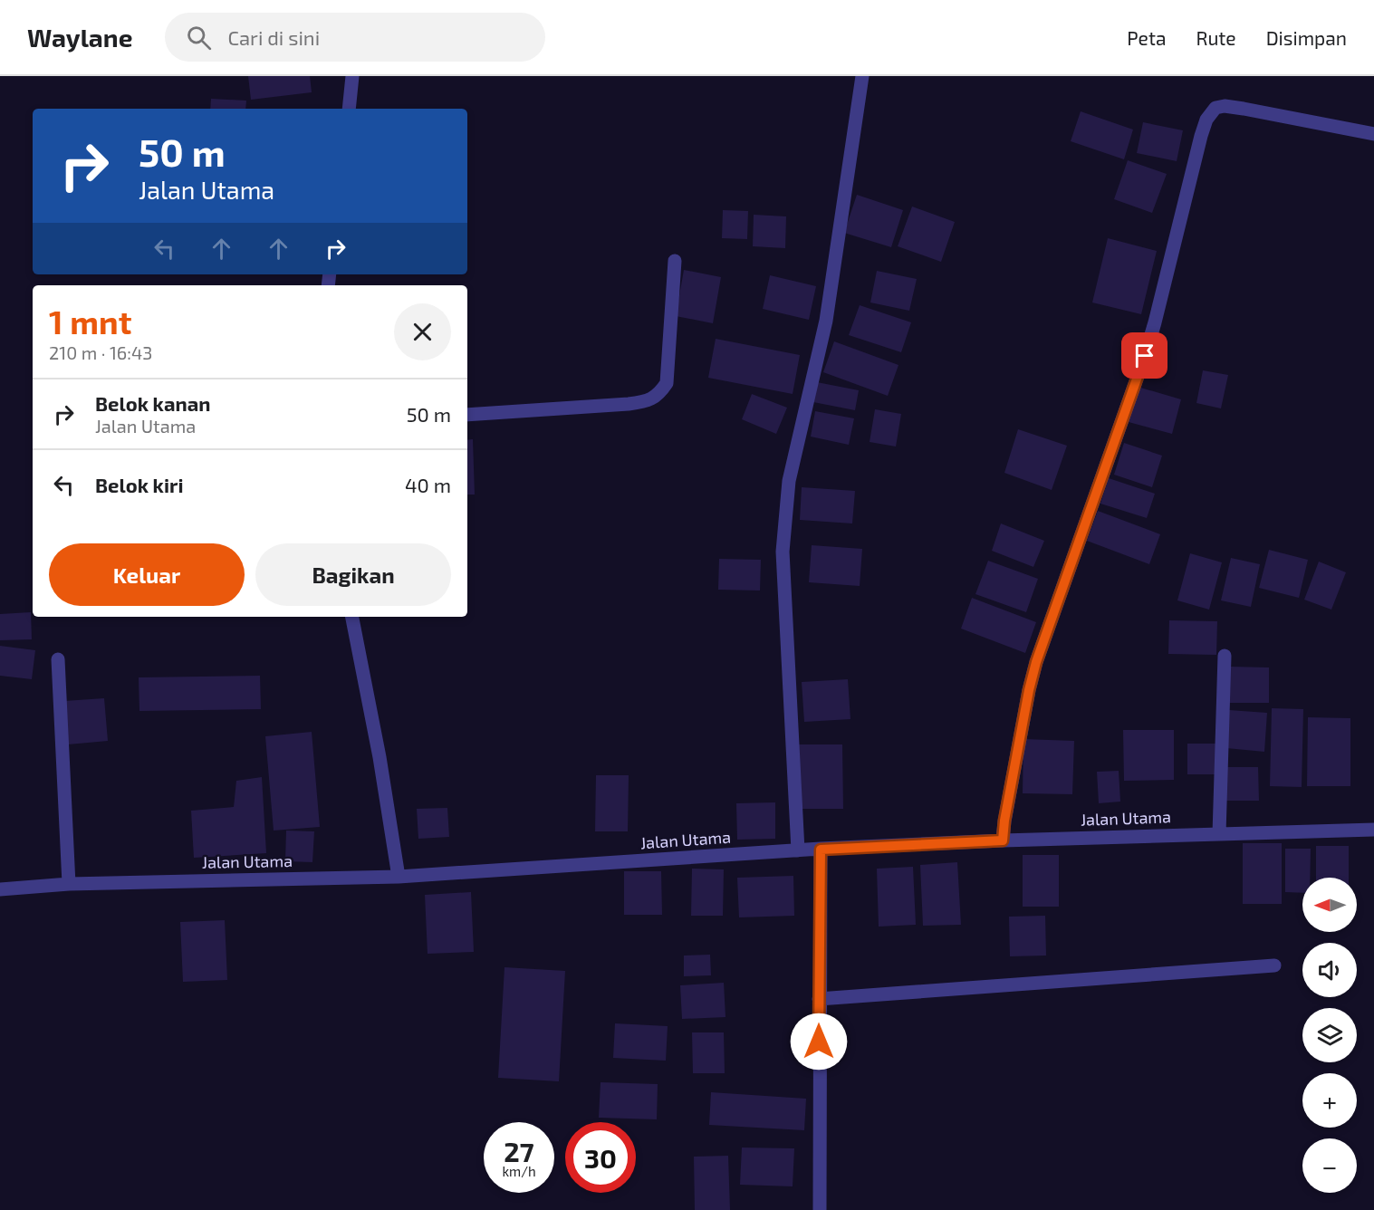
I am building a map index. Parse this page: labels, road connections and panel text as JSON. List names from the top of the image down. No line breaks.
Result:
{"streets":{"street":["Jalan Utama"]},"north":"left","page":{"header":"Waylane","search":"Cari di sini","nav":["Peta","Rute","Disimpan"],"turn":["50 m","Jalan Utama"],"heading":["1 mnt","210 m · 16:43"],"list":[{"name":"Belok kanan","note":"Jalan Utama","value":"50 m"},{"name":"Belok kiri","value":"40 m"}],"buttons":["Keluar","Bagikan"],"map_buttons":["+","−"],"speed":"27 km/h","limit":"30"}}
